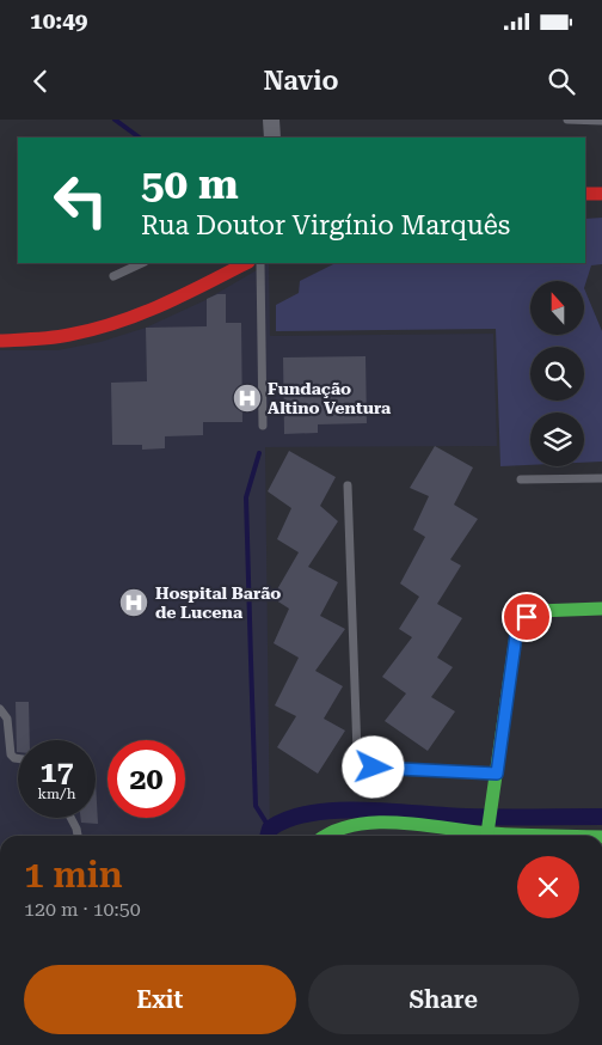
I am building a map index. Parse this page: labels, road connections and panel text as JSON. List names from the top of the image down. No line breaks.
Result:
{"places":{"hospital":["Fundação Altino Ventura","Hospital Barão de Lucena"]},"north":"top","page":{"status":"10:49","header":"Navio","turn":["50 m","Rua Doutor Virgínio Marquês"],"speed":"17 km/h","limit":"20","heading":["1 min","120 m · 10:50"],"buttons":["Exit","Share"]}}
